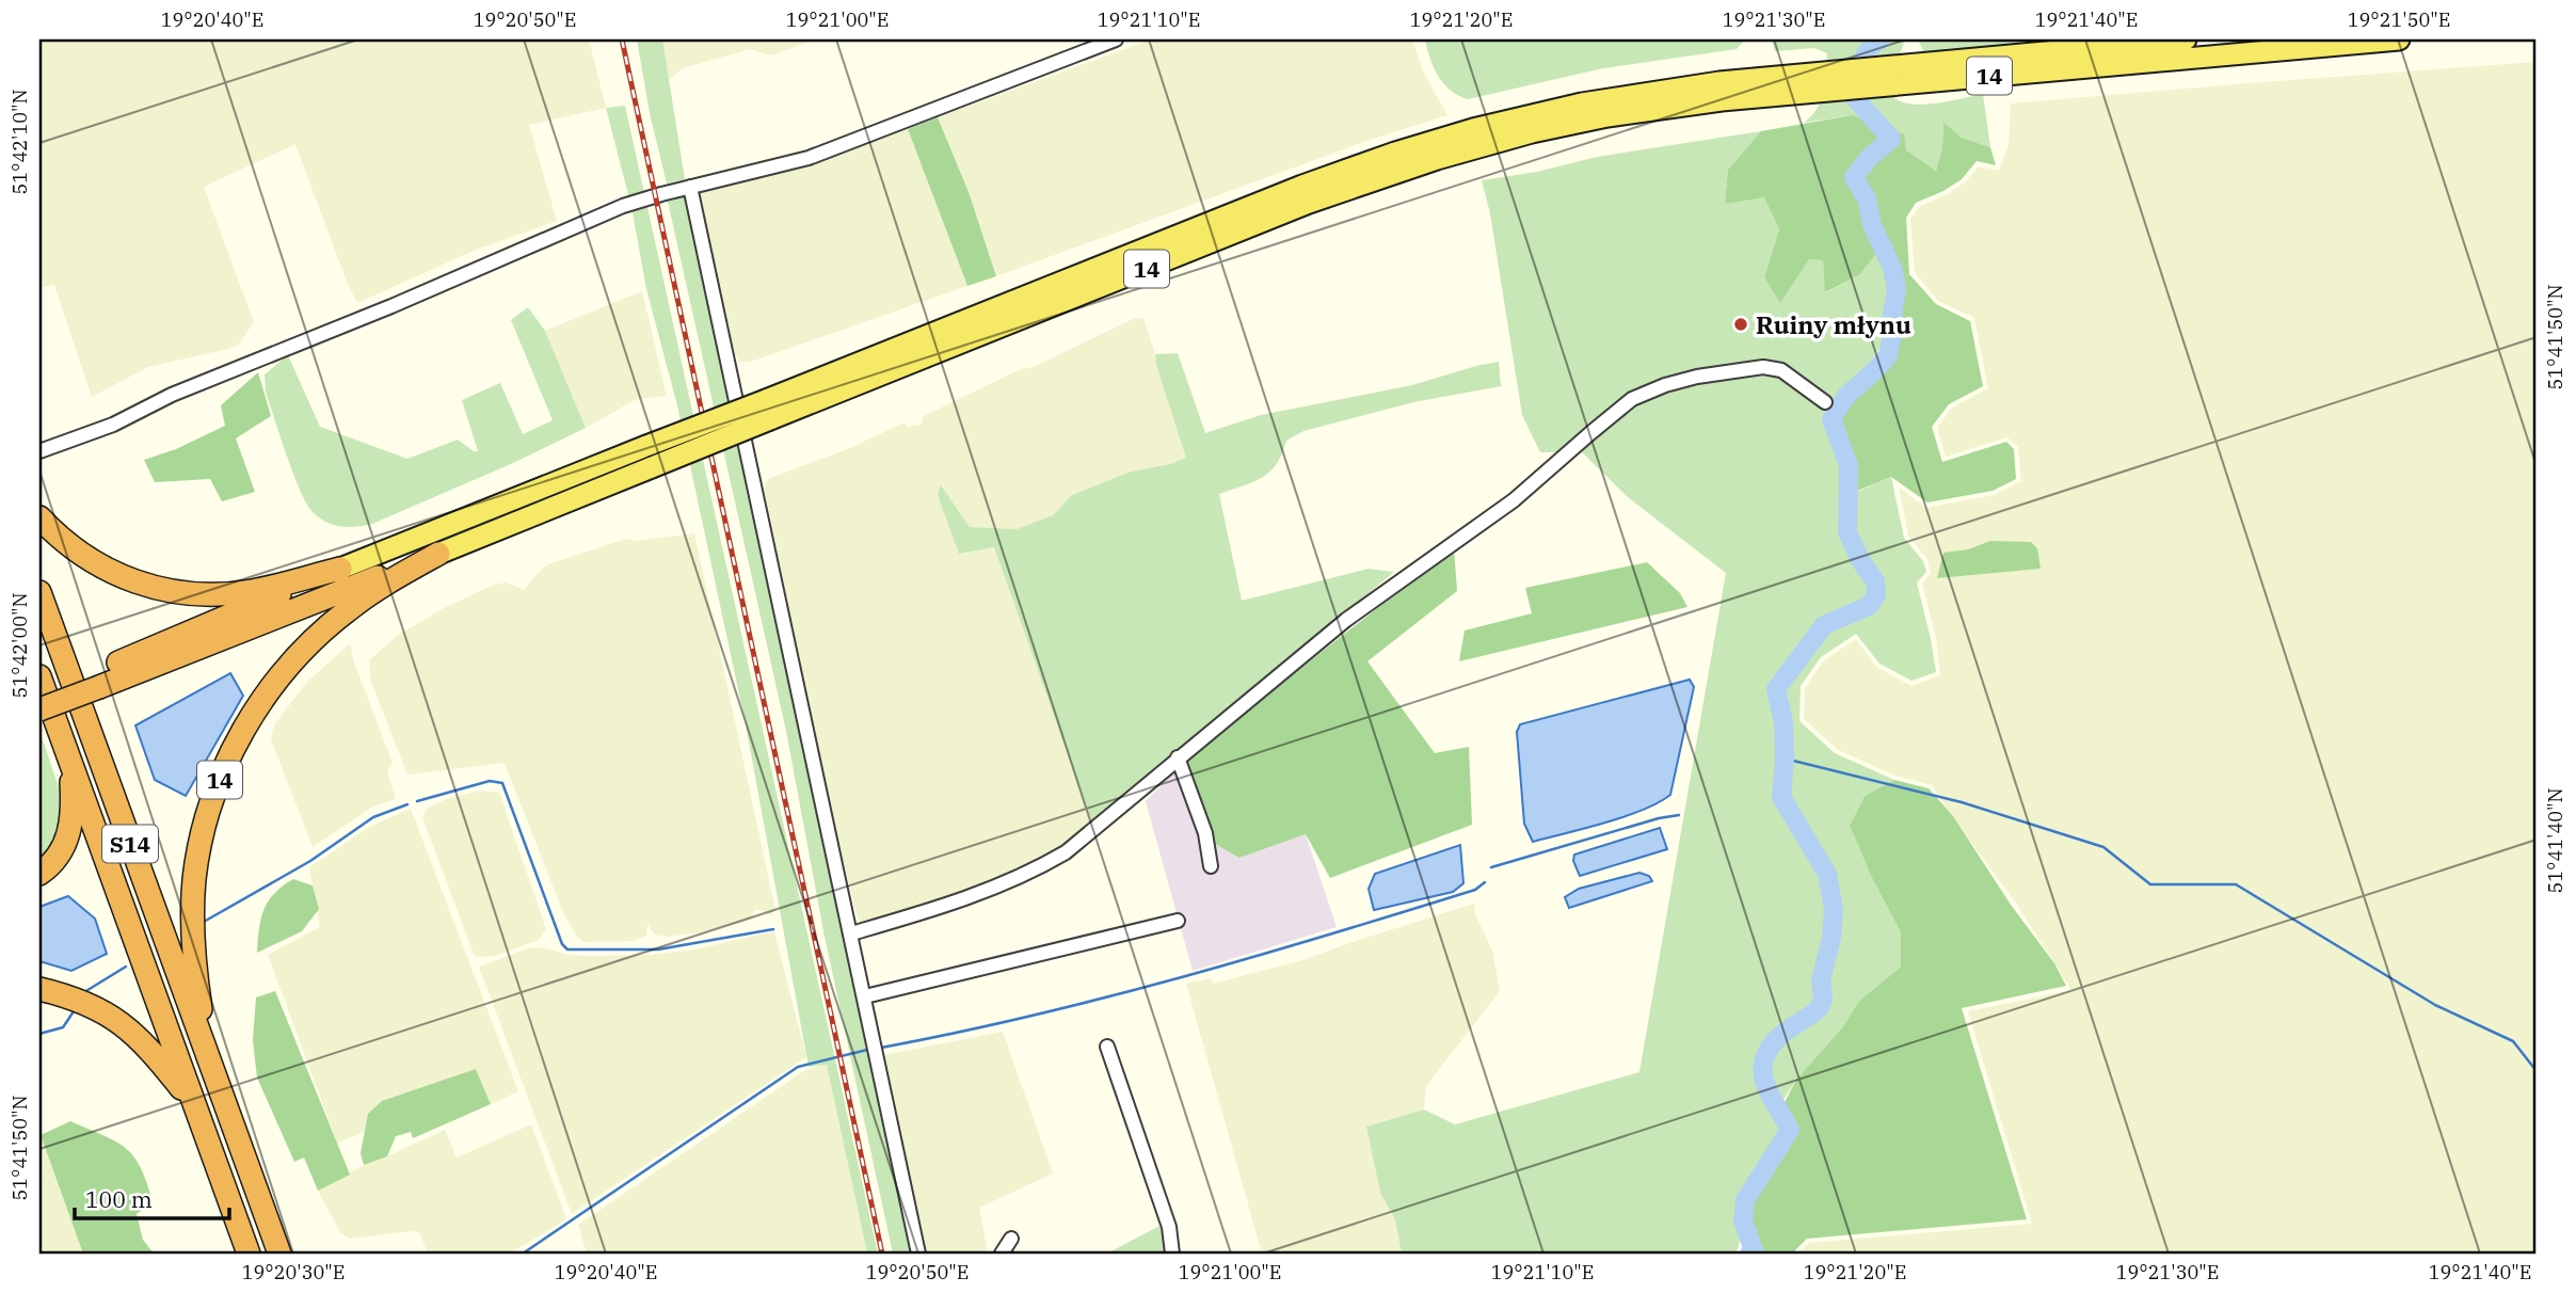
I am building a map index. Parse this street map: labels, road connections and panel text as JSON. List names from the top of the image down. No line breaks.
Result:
{"streets":{"highway":["14","S14"]},"crossings":[["14","S14"]],"places":["Ruiny młynu"],"scale_bar":"100 m","coordinates":["19°20'40\"E","19°20'50\"E","19°21'00\"E","19°21'10\"E","19°21'20\"E","19°21'30\"E","19°21'40\"E","19°21'50\"E","51°42'10\"N","51°41'50\"N","51°42'00\"N","51°41'40\"N","19°20'30\"E"]}
